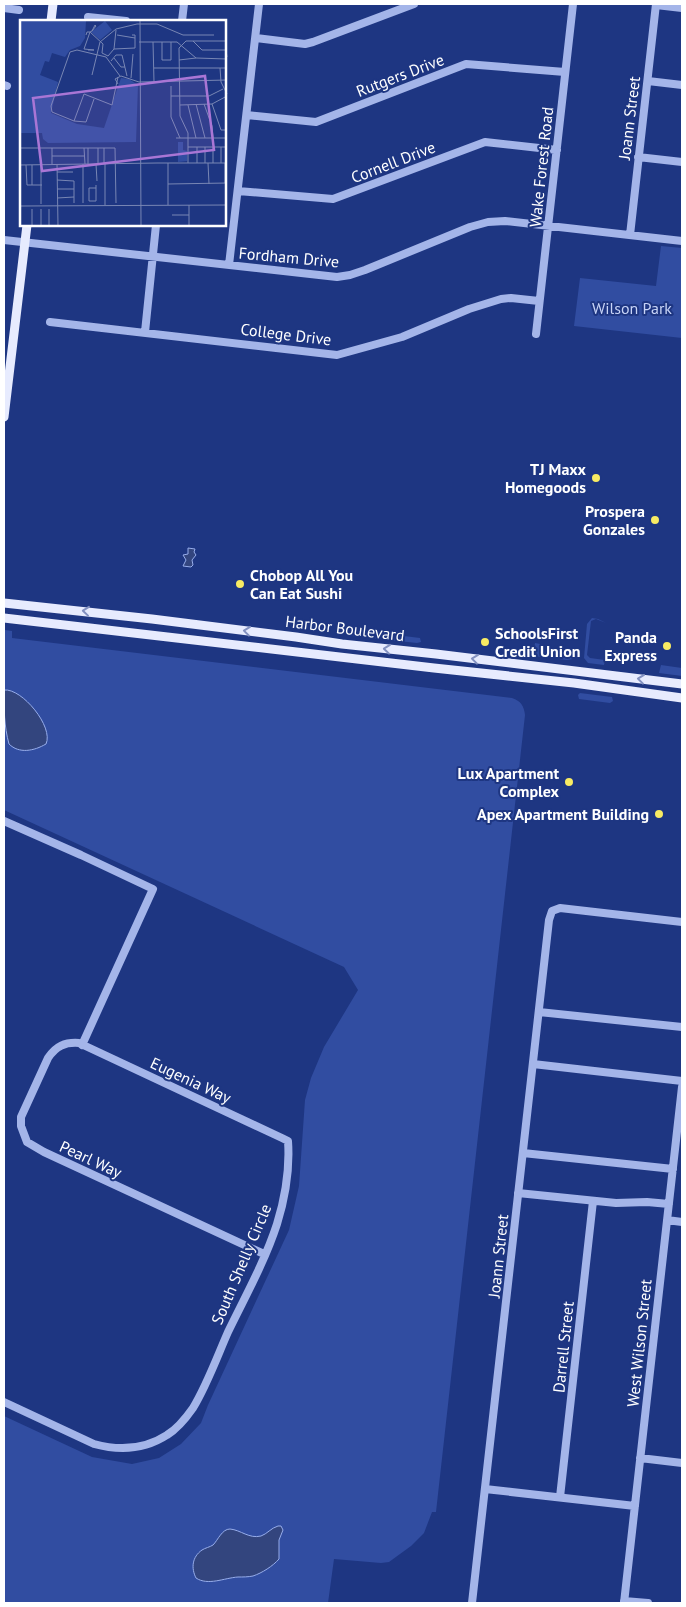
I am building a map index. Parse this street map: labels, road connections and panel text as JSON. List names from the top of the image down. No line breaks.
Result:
{"streets":{"main road":["Harbor Boulevard"],"street":["Rutgers Drive","Joann Street","Cornell Drive","Wake Forest Road","Fordham Drive","College Drive","Eugenia Way","Pearl Way","South Shelly Circle","West Wilson Street","Darrell Street"]},"crossings":[["Rutgers Drive","Wake Forest Road"],["Joann Street","Fordham Drive"],["Cornell Drive","Wake Forest Road"],["Wake Forest Road","Fordham Drive"],["Wake Forest Road","College Drive"],["Eugenia Way","Pearl Way"],["Eugenia Way","South Shelly Circle"],["Pearl Way","South Shelly Circle"]],"parks":["Wilson Park"],"places":["TJ Maxx Homegoods","Prospera Gonzales","Chobop All You Can Eat Sushi","SchoolsFirst Credit Union","Panda Express","Lux Apartment Complex","Apex Apartment Building"]}
